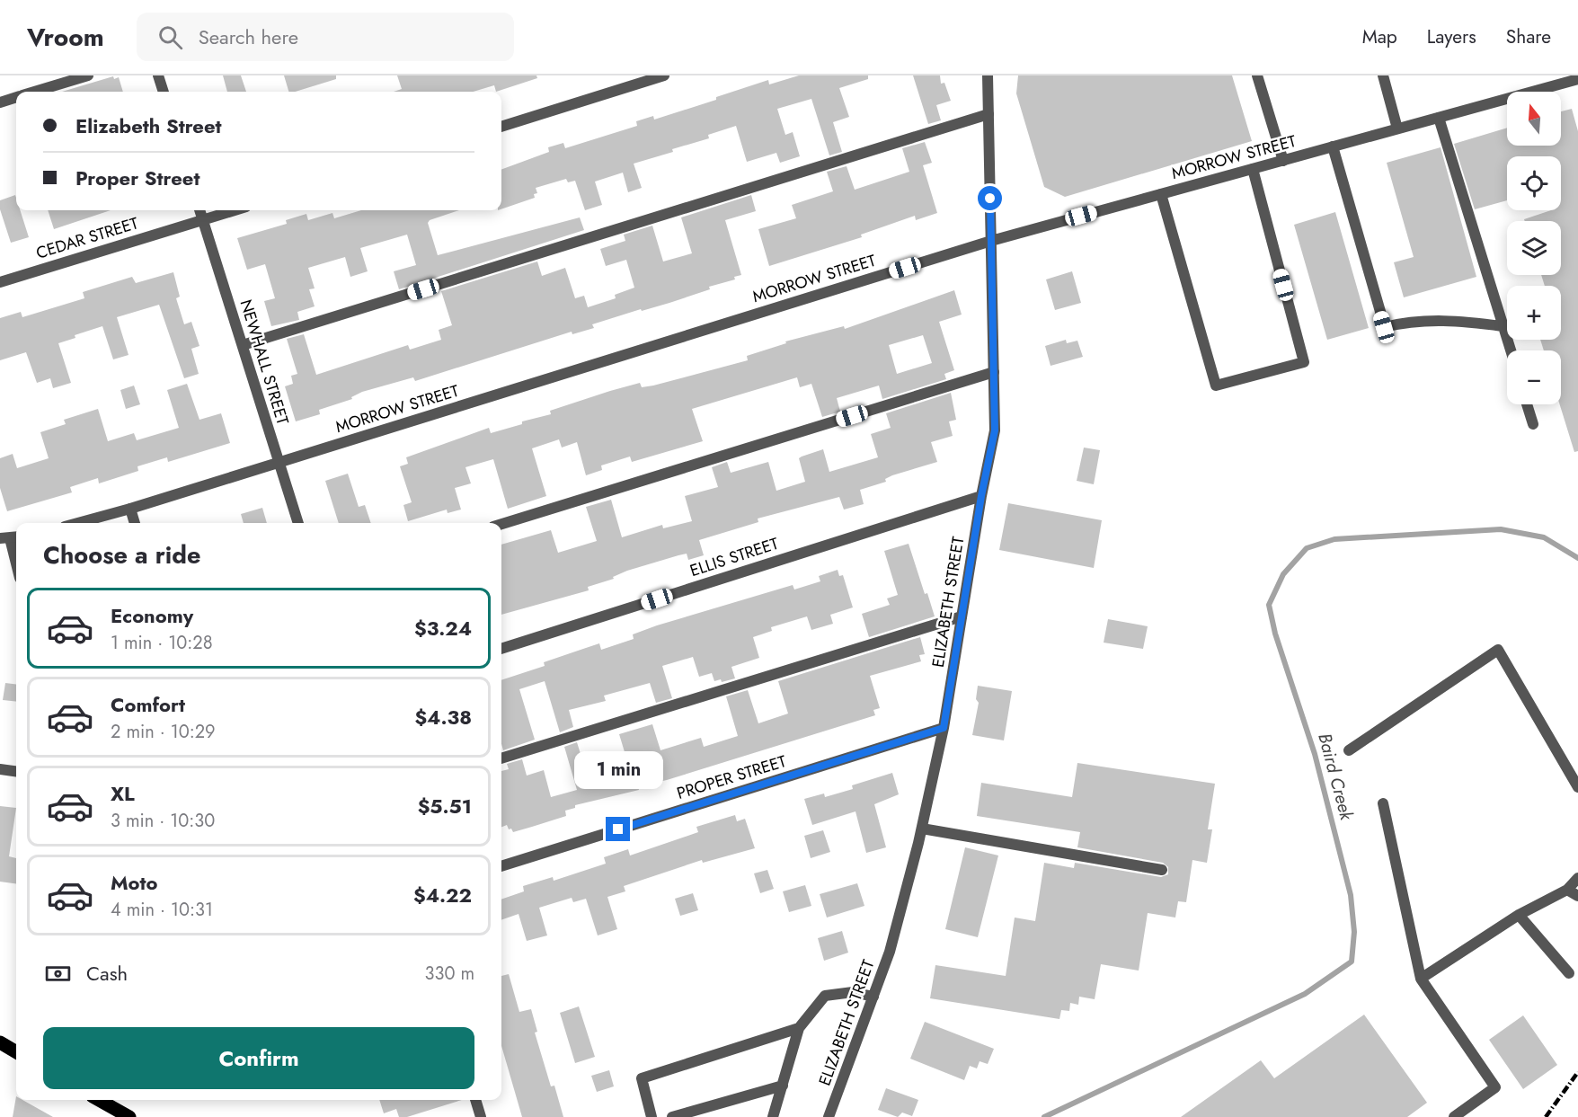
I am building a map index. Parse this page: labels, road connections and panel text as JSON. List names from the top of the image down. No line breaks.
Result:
{"streets":{"street":["MORROW STREET","CEDAR STREET","NEWHALL STREET","ELLIS STREET","ELIZABETH STREET","PROPER STREET"]},"crossings":[["MORROW STREET","NEWHALL STREET"],["MORROW STREET","ELIZABETH STREET"],["CEDAR STREET","NEWHALL STREET"],["ELLIS STREET","ELIZABETH STREET"],["ELIZABETH STREET","PROPER STREET"]],"water":["Baird Creek"],"north":"top","page":{"header":"Vroom","search":"Search here","nav":["Map","Layers","Share"],"map_buttons":["+","−"],"banner":["Elizabeth Street","Proper Street"],"heading":"Choose a ride","list":[{"name":"Economy","note":"1 min · 10:28","value":"$3.24"},{"name":"Comfort","note":"2 min · 10:29","value":"$4.38"},{"name":"XL","note":"3 min · 10:30","value":"$5.51"},{"name":"Moto","note":"4 min · 10:31","value":"$4.22"}],"bubble":"1 min","pay":["Cash","330 m"],"buttons":"Confirm"}}
